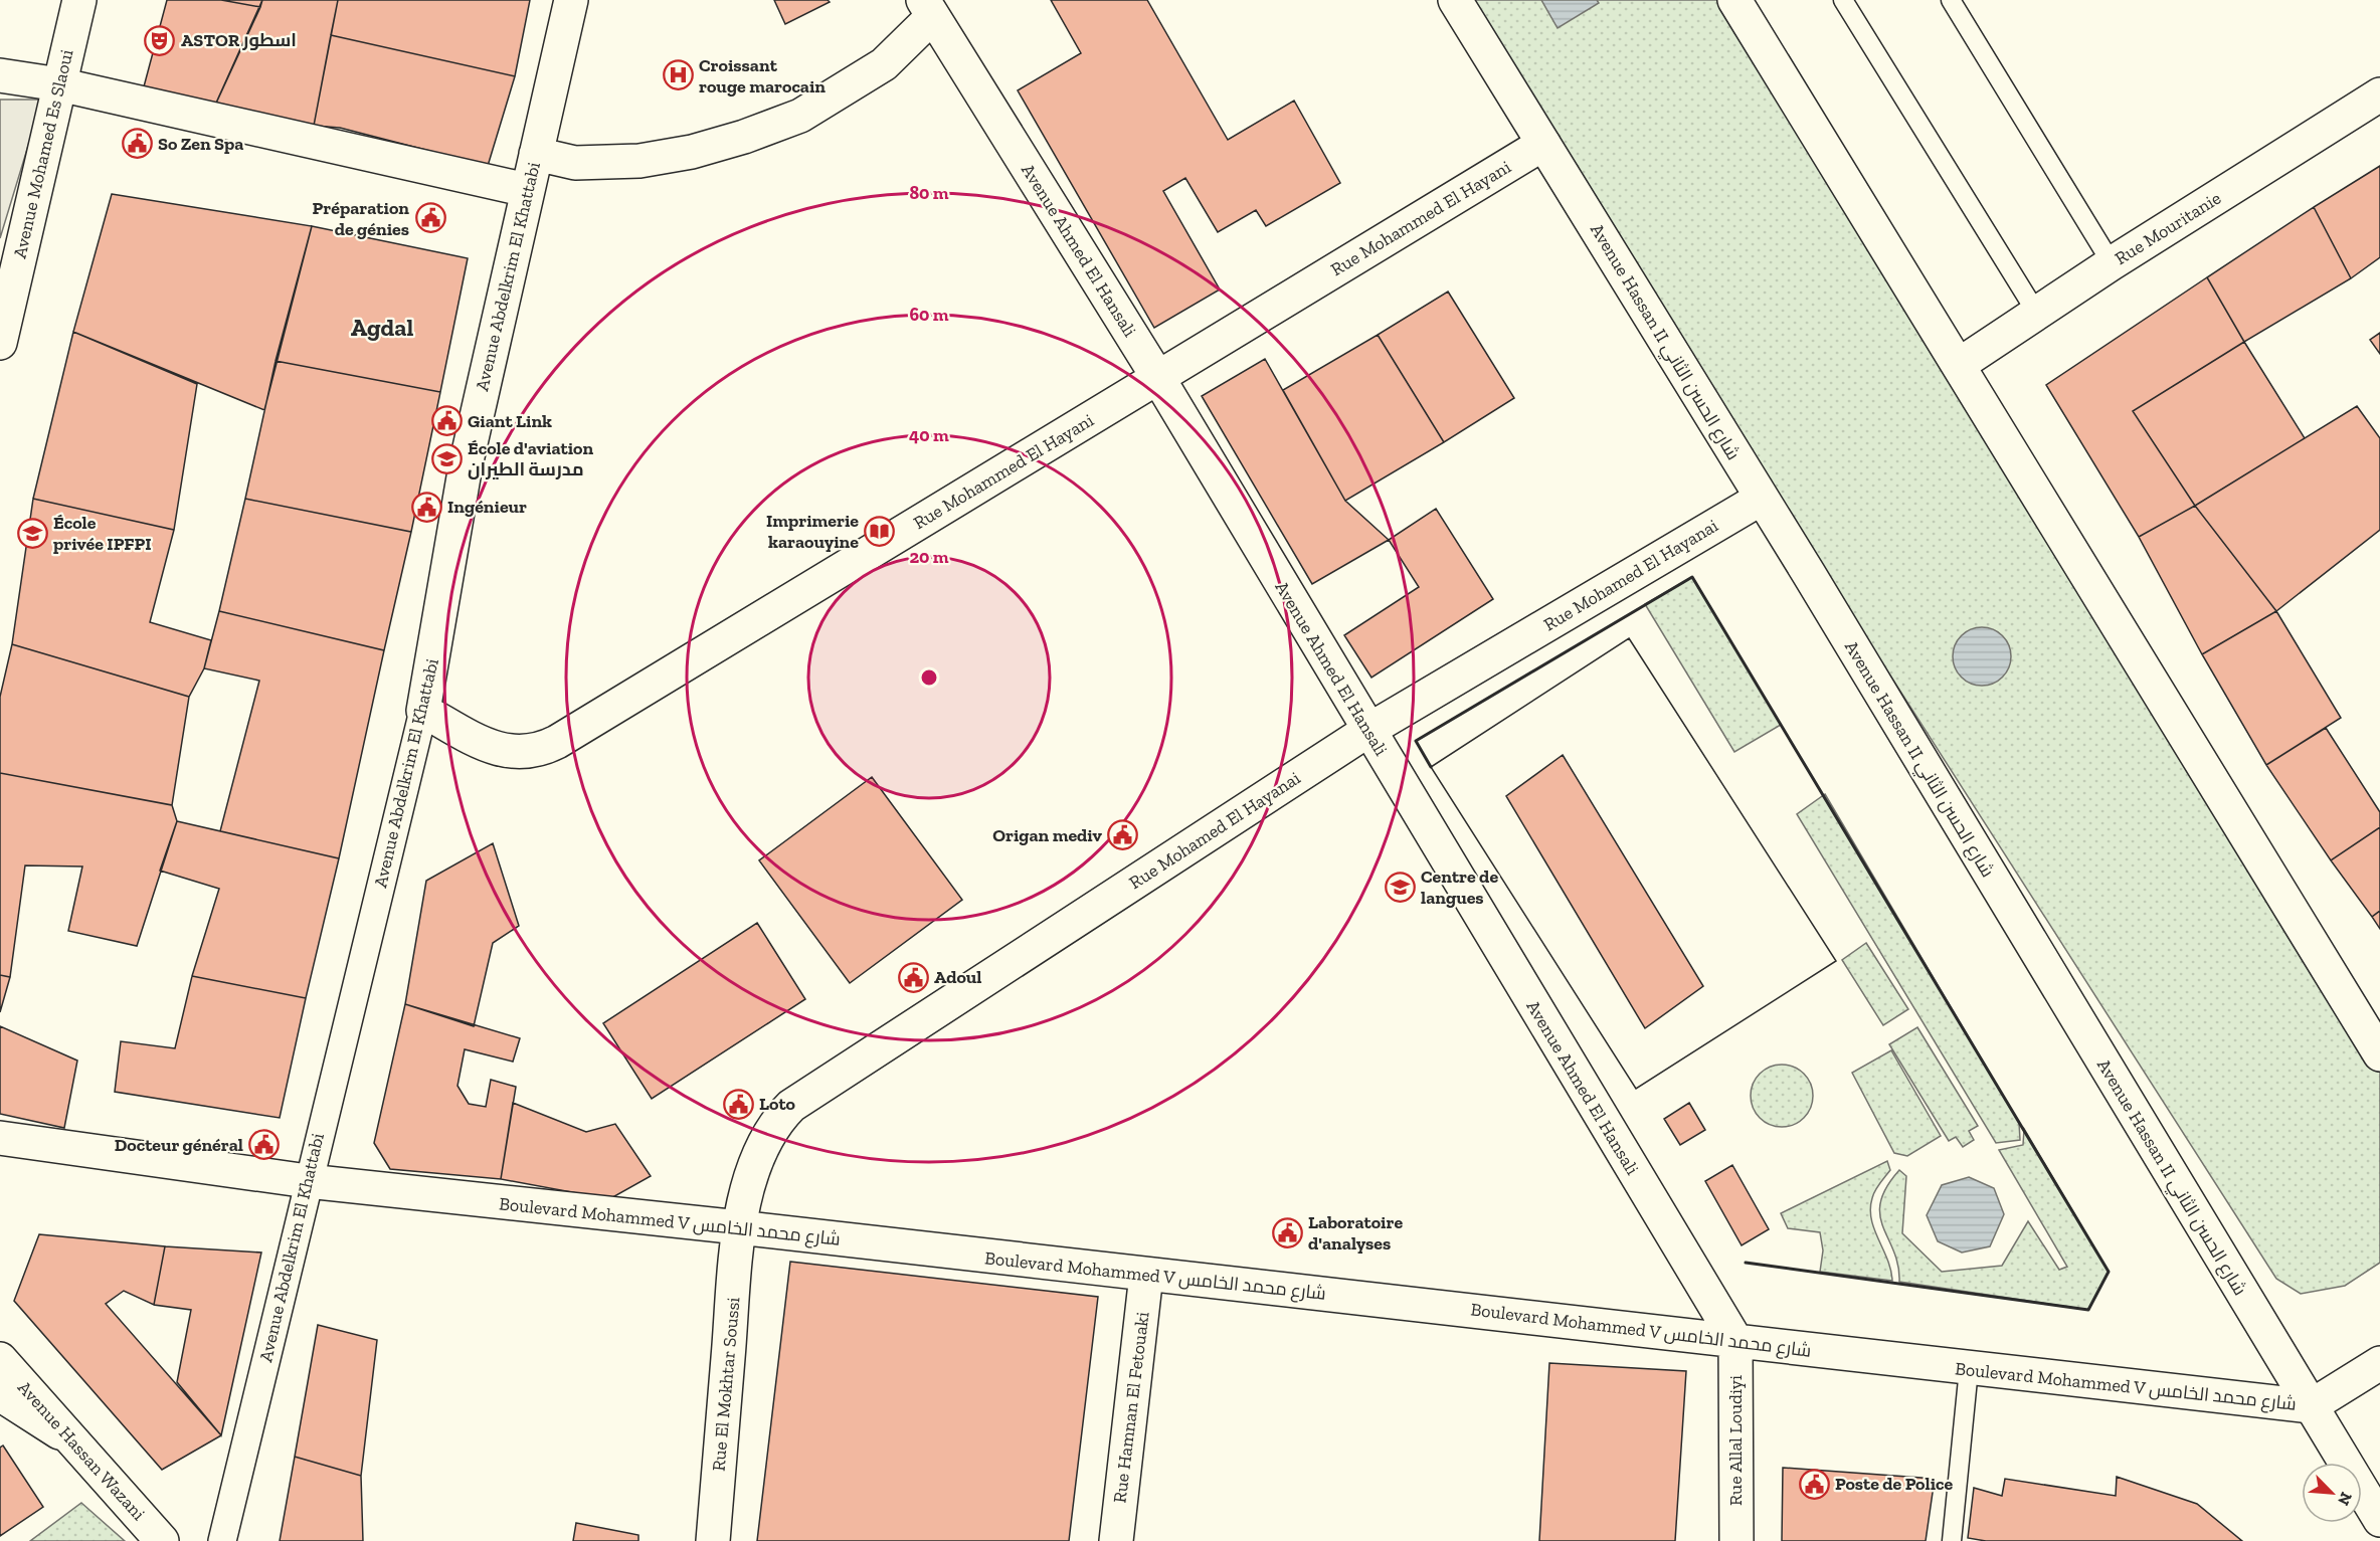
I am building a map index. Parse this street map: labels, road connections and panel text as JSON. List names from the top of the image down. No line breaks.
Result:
{"streets":{"street":["Avenue Mohamed Es Slaoui","Rue Mohammed El Hayani","Rue Mouritanie","Avenue Ahmed El Hansali","Avenue Abdelkrim El Khattabi","Avenue Hassan II شارع الحسن الثاني","Rue Mohamed El Hayanai","Boulevard Mohammed V شارع محمد الخامس","Rue El Mokhtar Soussi","Rue Hamnan El Fetouaki","Rue Allal Loudiyi","Avenue Hassan Wazani"]},"crossings":[["Rue Mohammed El Hayani","Avenue Ahmed El Hansali"],["Rue Mohammed El Hayani","Avenue Abdelkrim El Khattabi"],["Rue Mohammed El Hayani","Avenue Hassan II شارع الحسن الثاني"],["Avenue Ahmed El Hansali","Rue Mohamed El Hayanai"],["Avenue Ahmed El Hansali","Boulevard Mohammed V شارع محمد الخامس"],["Avenue Ahmed El Hansali","Rue Allal Loudiyi"],["Avenue Abdelkrim El Khattabi","Boulevard Mohammed V شارع محمد الخامس"],["Avenue Hassan II شارع الحسن الثاني","Rue Mohamed El Hayanai"],["Avenue Hassan II شارع الحسن الثاني","Boulevard Mohammed V شارع محمد الخامس"],["Rue Mohamed El Hayanai","Boulevard Mohammed V شارع محمد الخامس"],["Rue Mohamed El Hayanai","Rue El Mokhtar Soussi"],["Boulevard Mohammed V شارع محمد الخامس","Rue El Mokhtar Soussi"],["Boulevard Mohammed V شارع محمد الخامس","Rue Hamnan El Fetouaki"],["Boulevard Mohammed V شارع محمد الخامس","Rue Allal Loudiyi"]],"districts":["Agdal"],"places":{"theatre":["ASTOR اسطور"],"hospital":["Croissant rouge marocain"],"public building":["So Zen Spa","Préparation de génies","Giant Link","Ingénieur","Origan mediv","Adoul","Loto","Docteur général","Laboratoire d'analyses","Poste de Police"],"school or university":["École d'aviation مدرسة الطيران","École privée IPFPI","Centre de langues"],"library":["Imprimerie karaouyine"]},"north":"bottom right","rings":["80 m","60 m","40 m","20 m"]}
